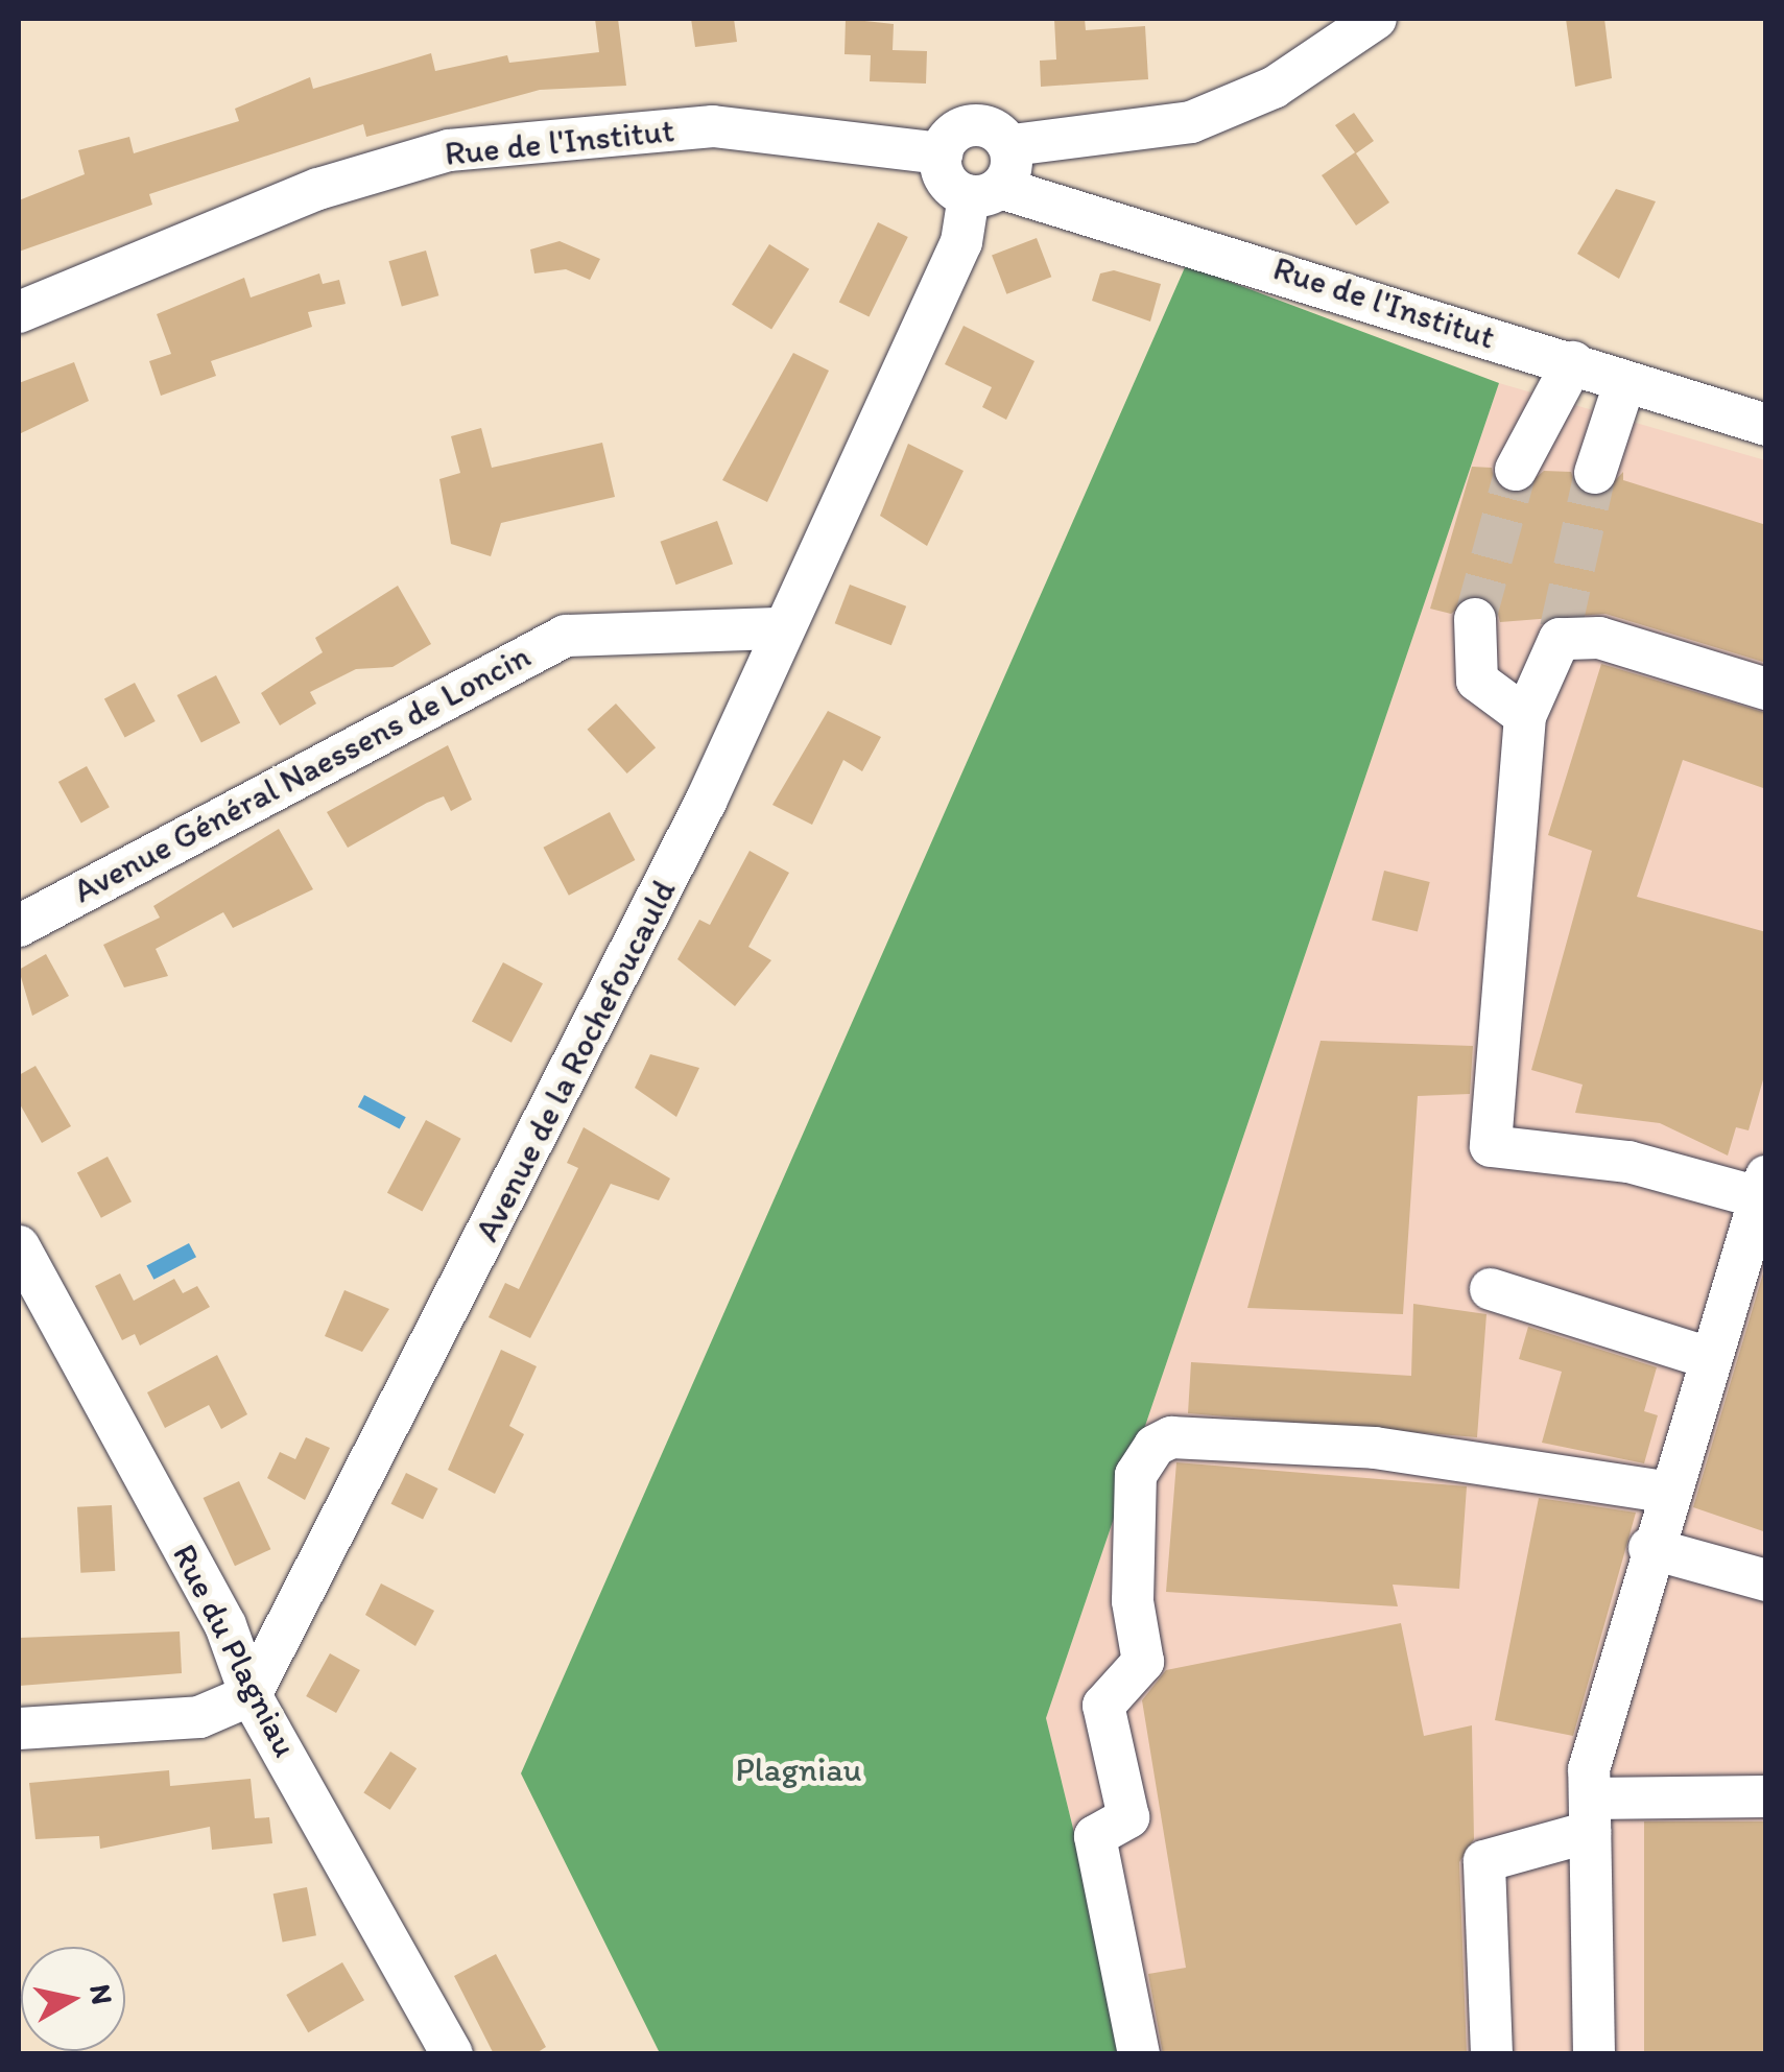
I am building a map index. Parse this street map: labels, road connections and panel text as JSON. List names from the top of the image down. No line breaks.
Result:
{"streets":{"street":["Rue de l'Institut","Avenue Général Naessens de Loncin","Avenue de la Rochefoucauld","Rue du Plagniau"]},"crossings":[["Rue de l'Institut","Avenue de la Rochefoucauld"],["Avenue Général Naessens de Loncin","Avenue de la Rochefoucauld"],["Avenue de la Rochefoucauld","Rue du Plagniau"]],"parks":["Plagniau"],"north":"right"}
